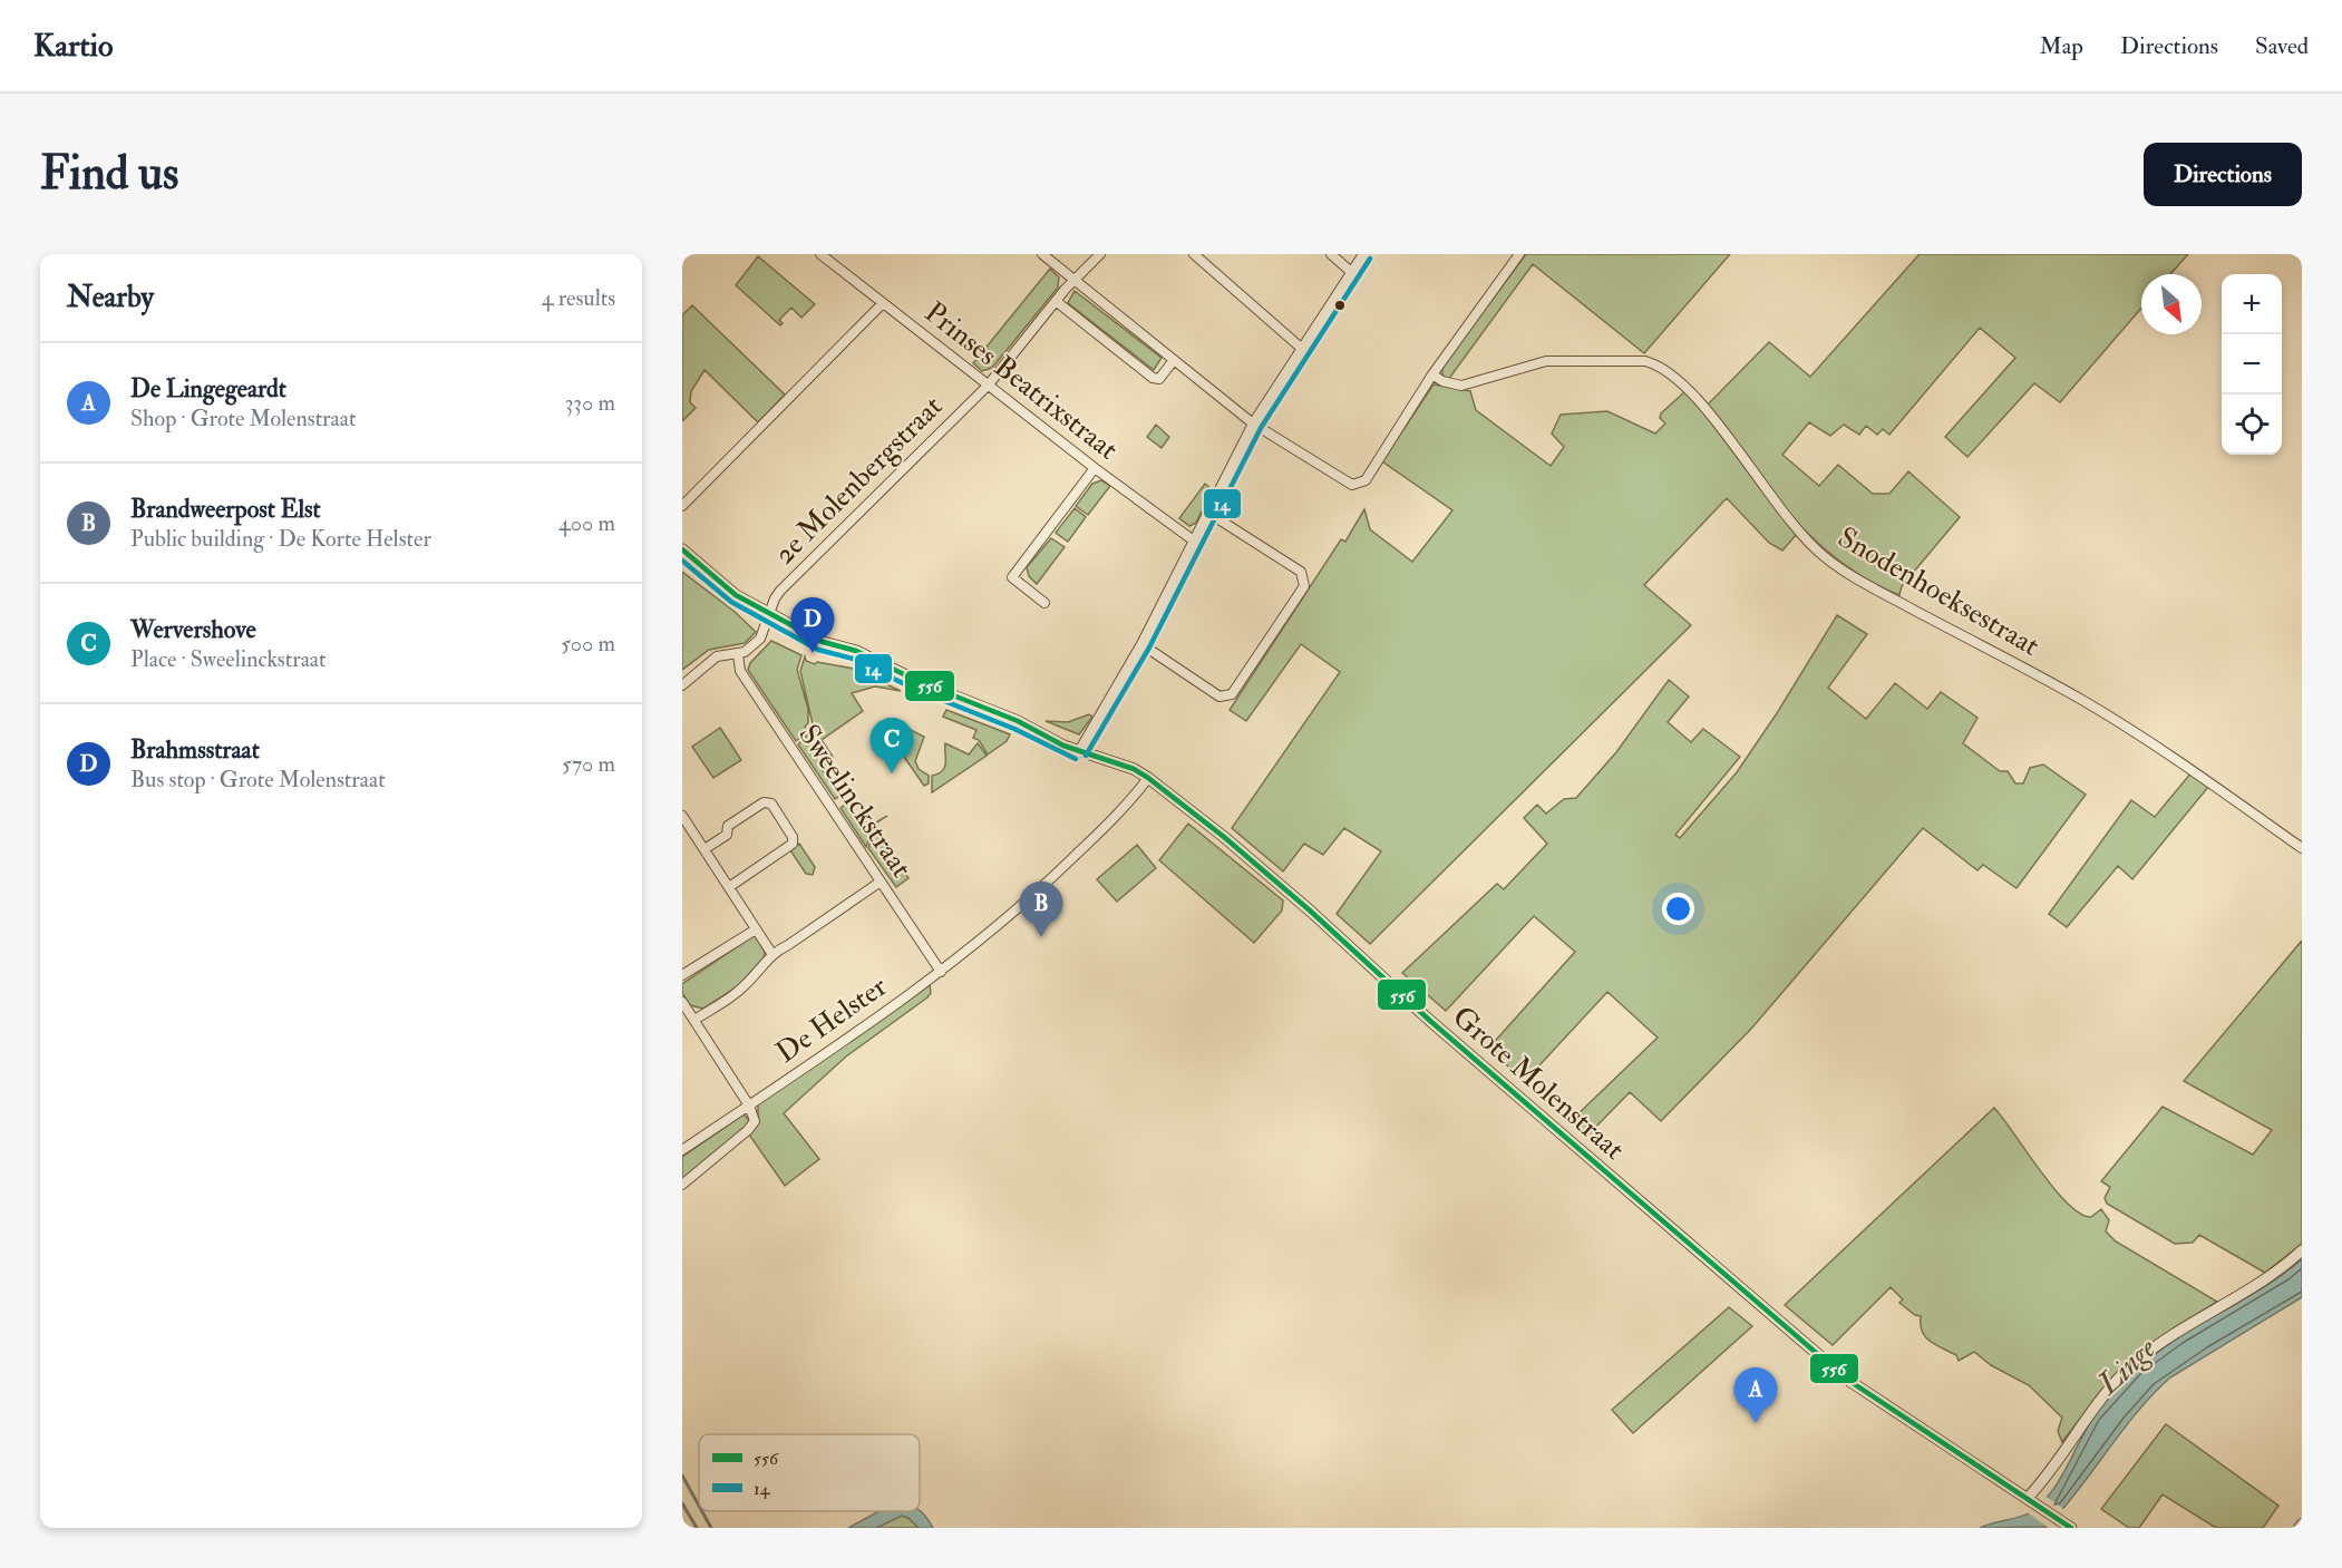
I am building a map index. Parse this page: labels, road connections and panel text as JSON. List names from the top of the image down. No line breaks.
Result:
{"streets":{"street":["Prinses Beatrixstraat","2e Molenbergstraat","Snodenhoeksestraat","Sweelinckstraat","De Helster","Grote Molenstraat"]},"crossings":[["Prinses Beatrixstraat","2e Molenbergstraat"],["2e Molenbergstraat","Sweelinckstraat"],["2e Molenbergstraat","Grote Molenstraat"],["Sweelinckstraat","De Helster"],["De Helster","Grote Molenstraat"]],"water":["Linge"],"lines":["transit line 14","transit line 556"],"legend":["556","14"],"north":"bottom right","page":{"header":"Kartio","nav":["Map","Directions","Saved"],"buttons":"Directions","title":"Find us","heading":["Nearby","4 results"],"map_buttons":["+","−"],"list":[{"mark":"A","name":"De Lingegeardt","note":"Shop · Grote Molenstraat","value":"330 m"},{"mark":"B","name":"Brandweerpost Elst","note":"Public building · De Korte Helster","value":"400 m"},{"mark":"C","name":"Wervershove","note":"Place · Sweelinckstraat","value":"500 m"},{"mark":"D","name":"Brahmsstraat","note":"Bus stop · Grote Molenstraat","value":"570 m"}],"pins":["D","C","B","A"]}}
